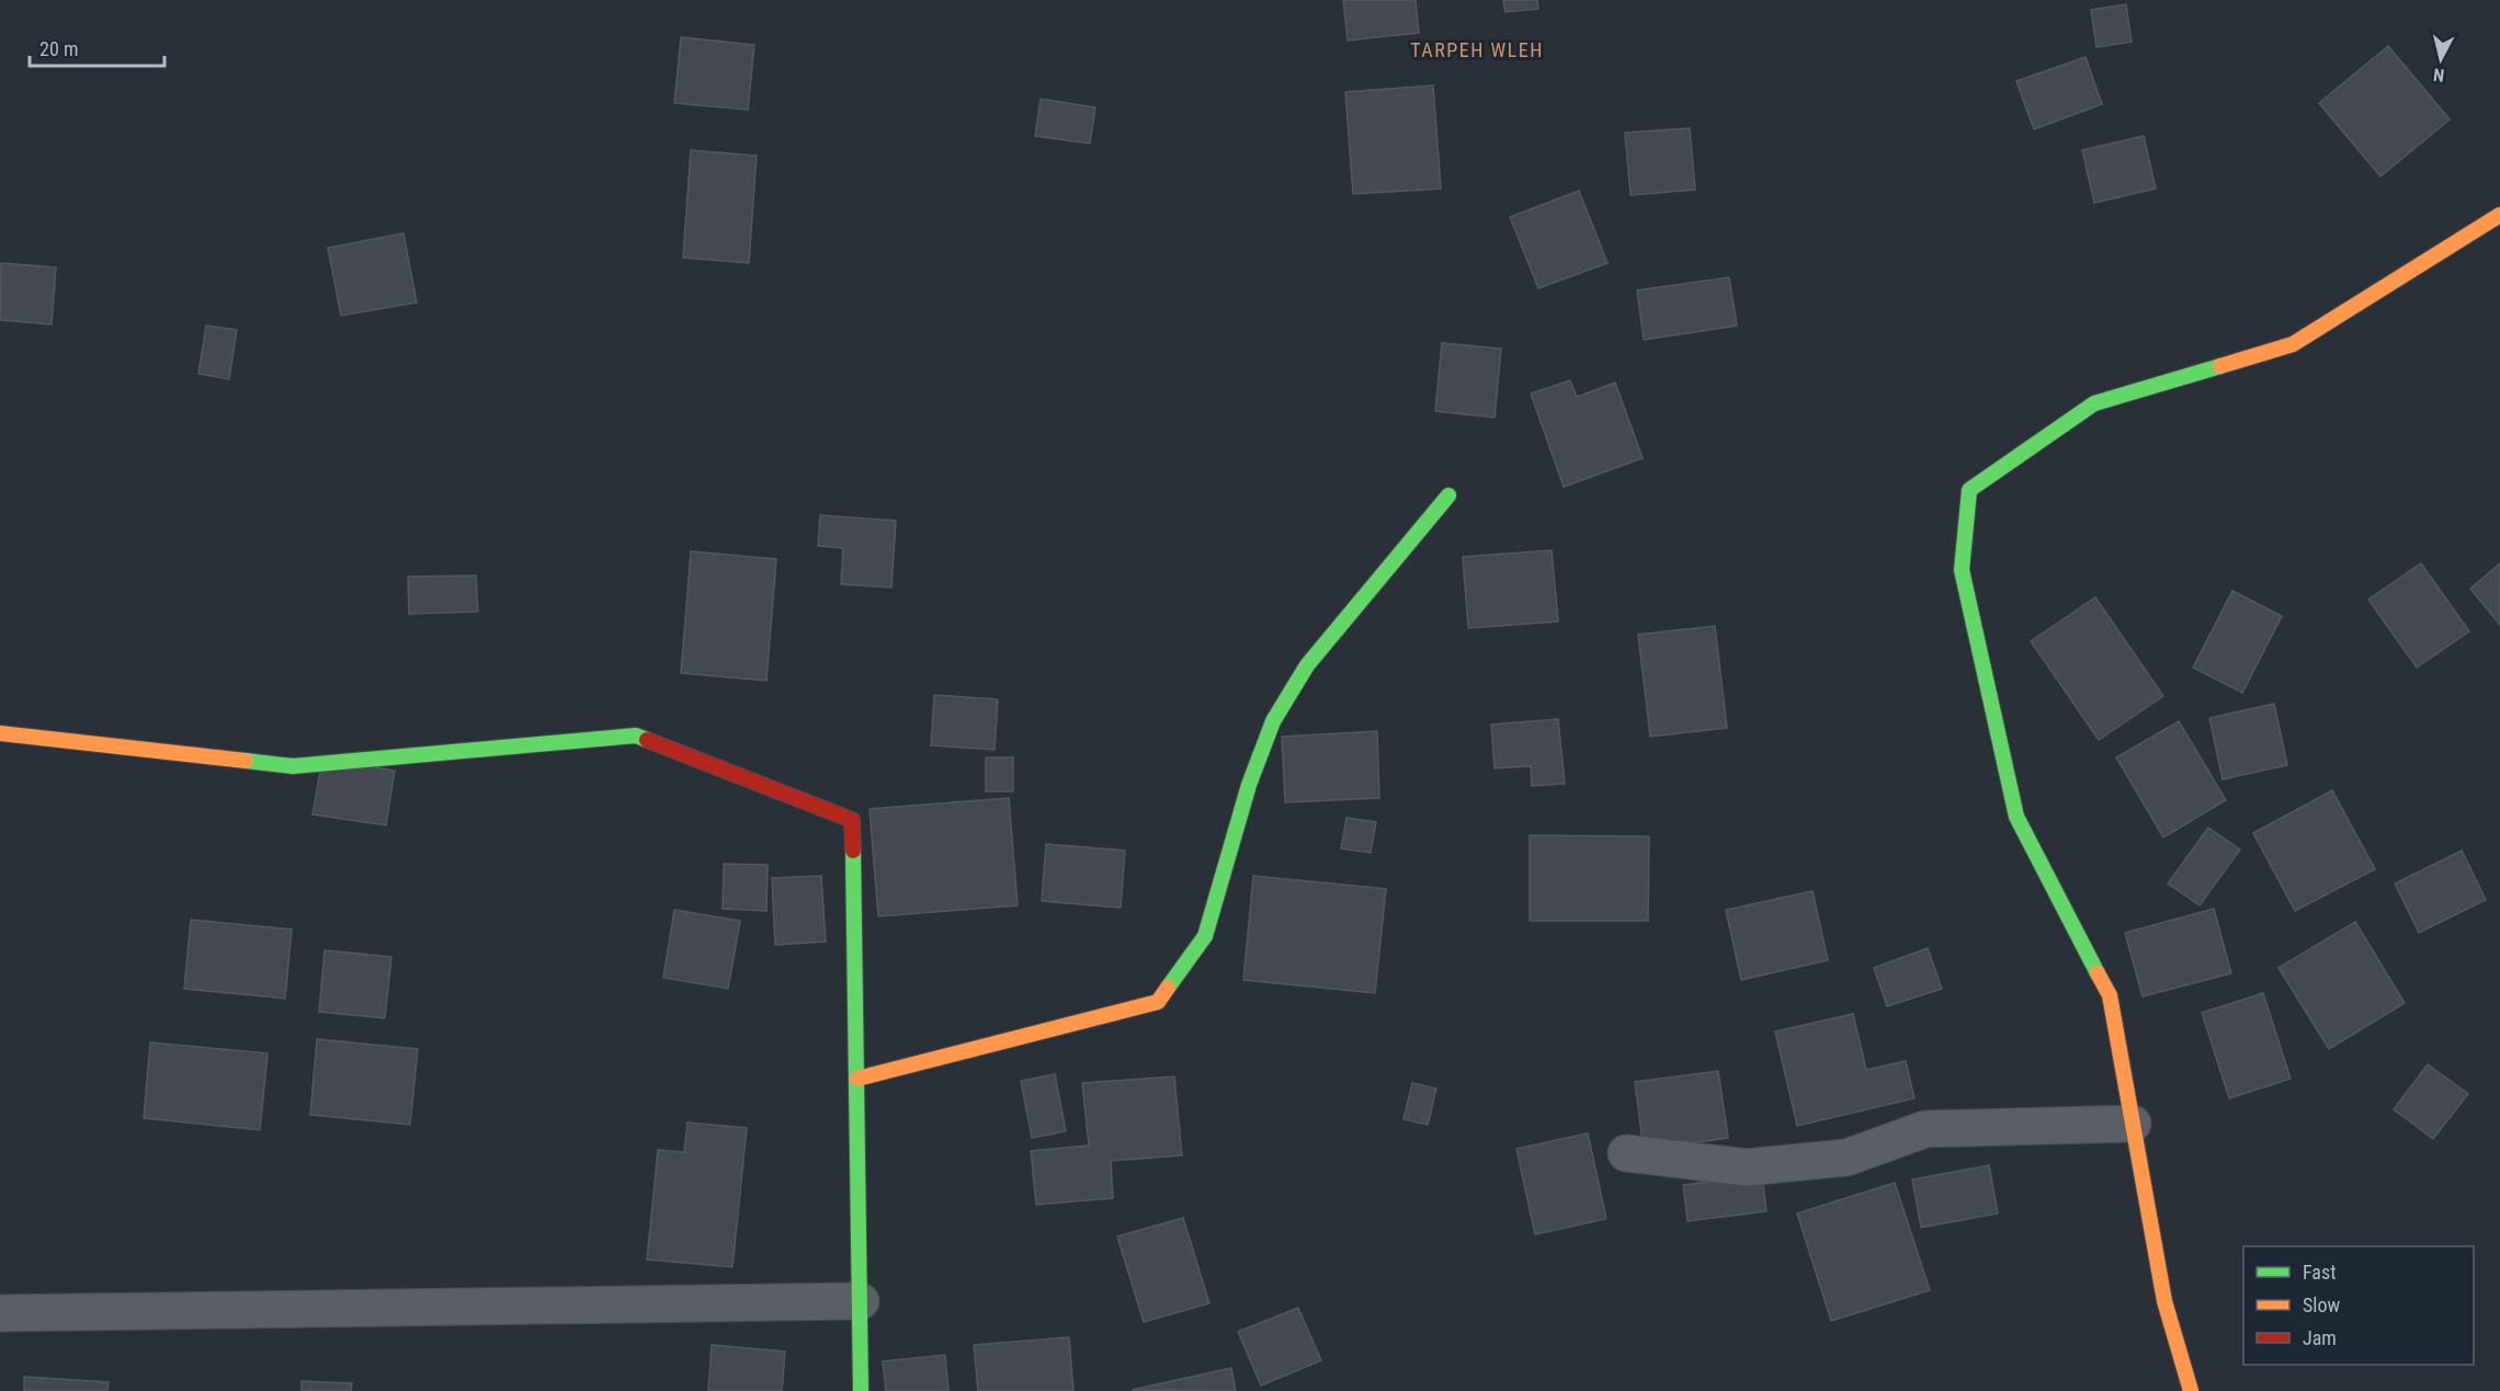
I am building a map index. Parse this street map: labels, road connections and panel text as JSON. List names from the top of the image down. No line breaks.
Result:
{"districts":["TARPEH WLEH"],"legend":["Fast","Slow","Jam"],"scale_bar":"20 m","north":"bottom"}
